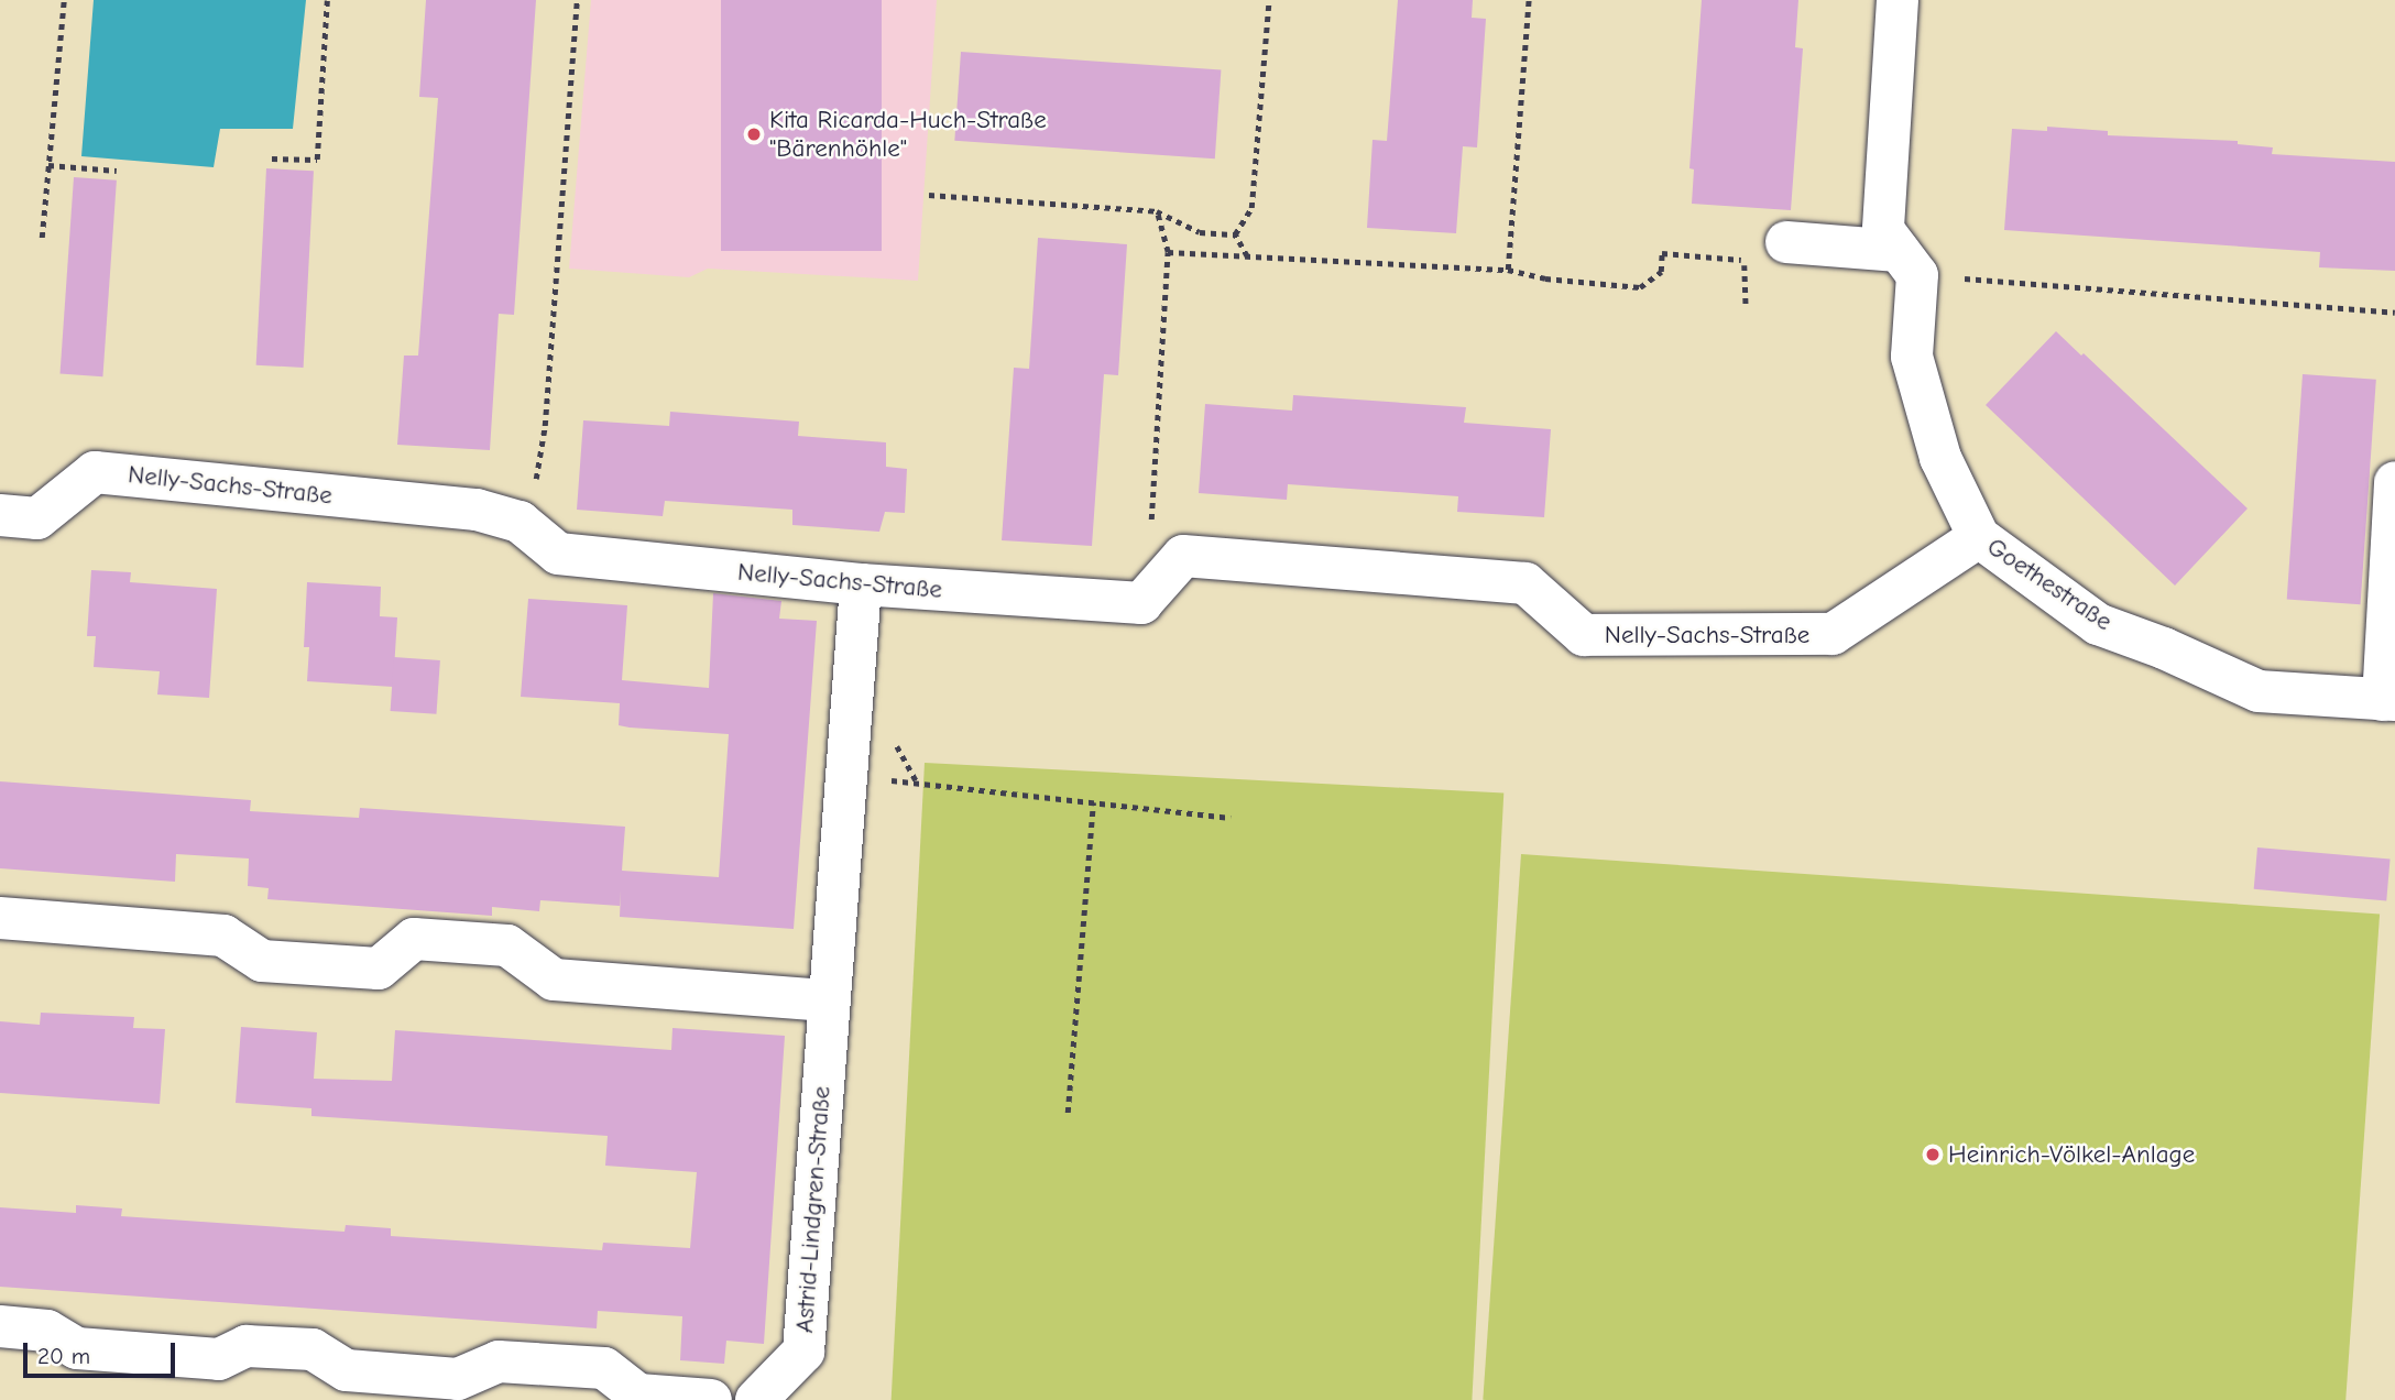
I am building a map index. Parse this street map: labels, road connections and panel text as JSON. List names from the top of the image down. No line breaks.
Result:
{"streets":{"street":["Nelly-Sachs-Straße","Goethestraße","Astrid-Lindgren-Straße"]},"crossings":[["Nelly-Sachs-Straße","Goethestraße"],["Nelly-Sachs-Straße","Astrid-Lindgren-Straße"]],"places":["Kita Ricarda-Huch-Straße \"Bärenhöhle\"","Heinrich-Völkel-Anlage"],"scale_bar":"20 m"}
